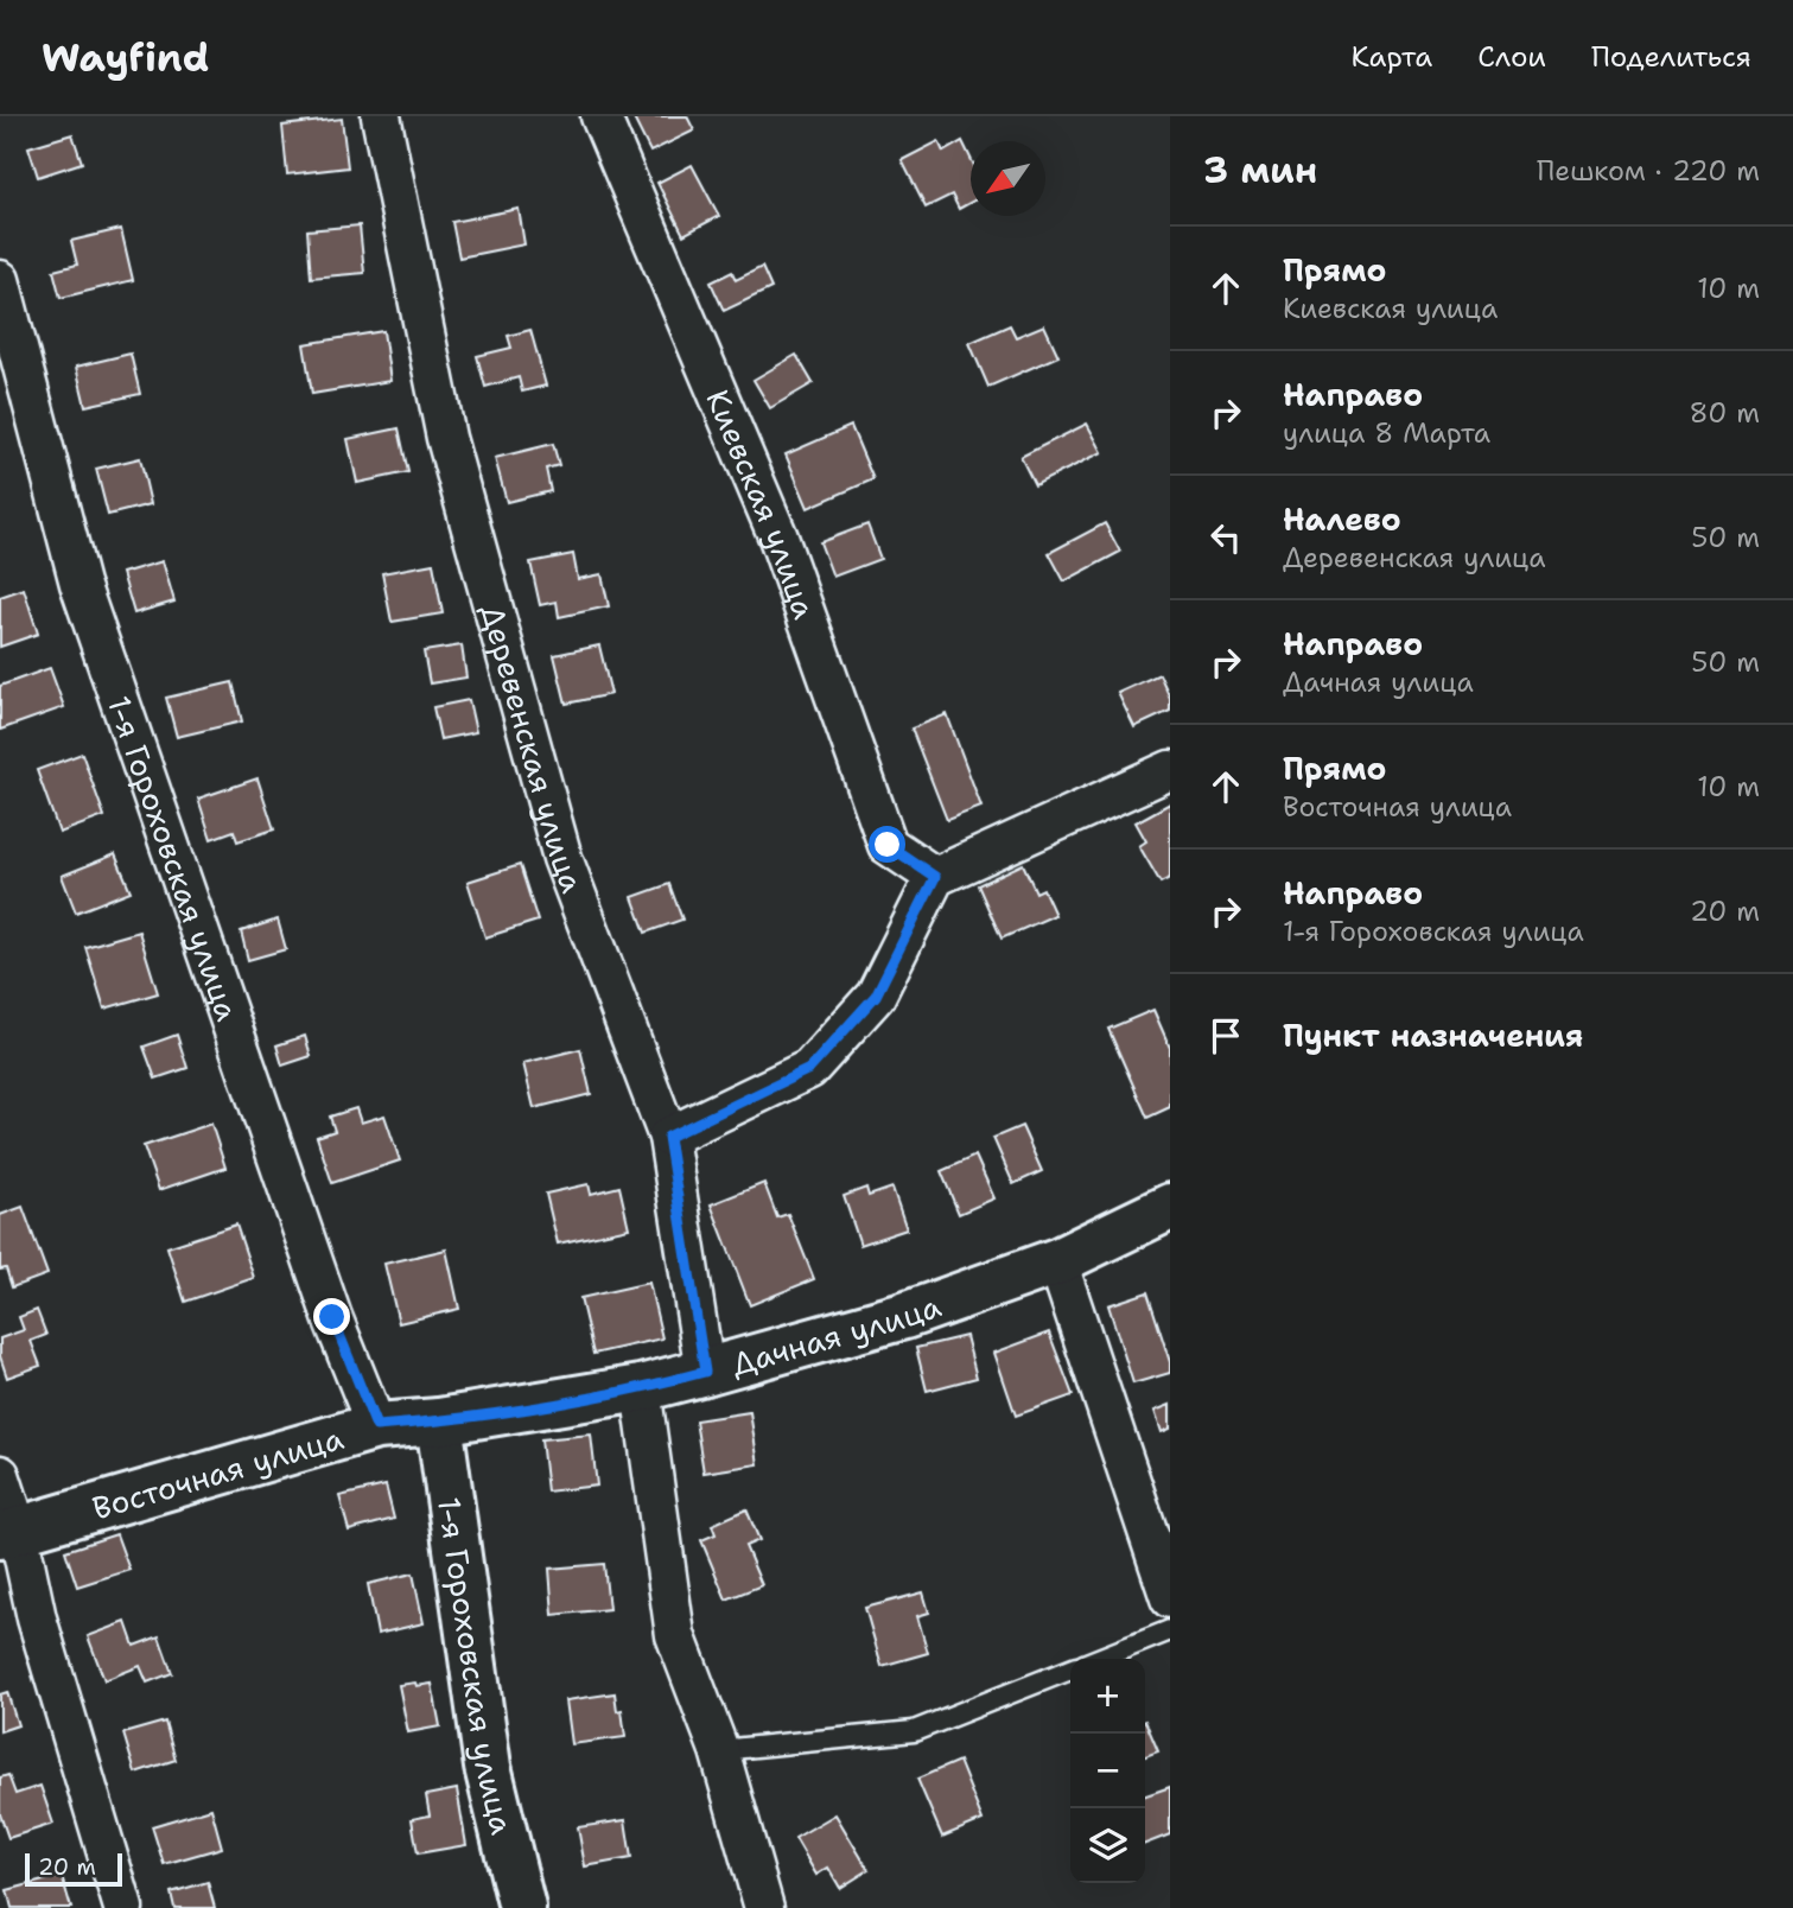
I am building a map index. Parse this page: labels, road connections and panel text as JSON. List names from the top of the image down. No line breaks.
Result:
{"streets":{"street":["Киевская улица","Деревенская улица","1-я Гороховская улица","Дачная улица","Восточная улица"]},"crossings":[["Деревенская улица","Дачная улица"],["1-я Гороховская улица","Дачная улица"],["1-я Гороховская улица","Восточная улица"],["Дачная улица","Восточная улица"]],"scale_bar":"20 m","north":"bottom left","page":{"header":"Wayfind","nav":["Карта","Слои","Поделиться"],"heading":["3 мин","Пешком · 220 m"],"list":[["Прямо","Киевская улица","10 m"],["Направо","улица 8 Марта","80 m"],["Налево","Деревенская улица","50 m"],["Направо","Дачная улица","50 m"],["Прямо","Восточная улица","10 m"],["Направо","1-я Гороховская улица","20 m"],"Пункт назначения"],"map_buttons":["+","−"],"scale":"20 m"}}
